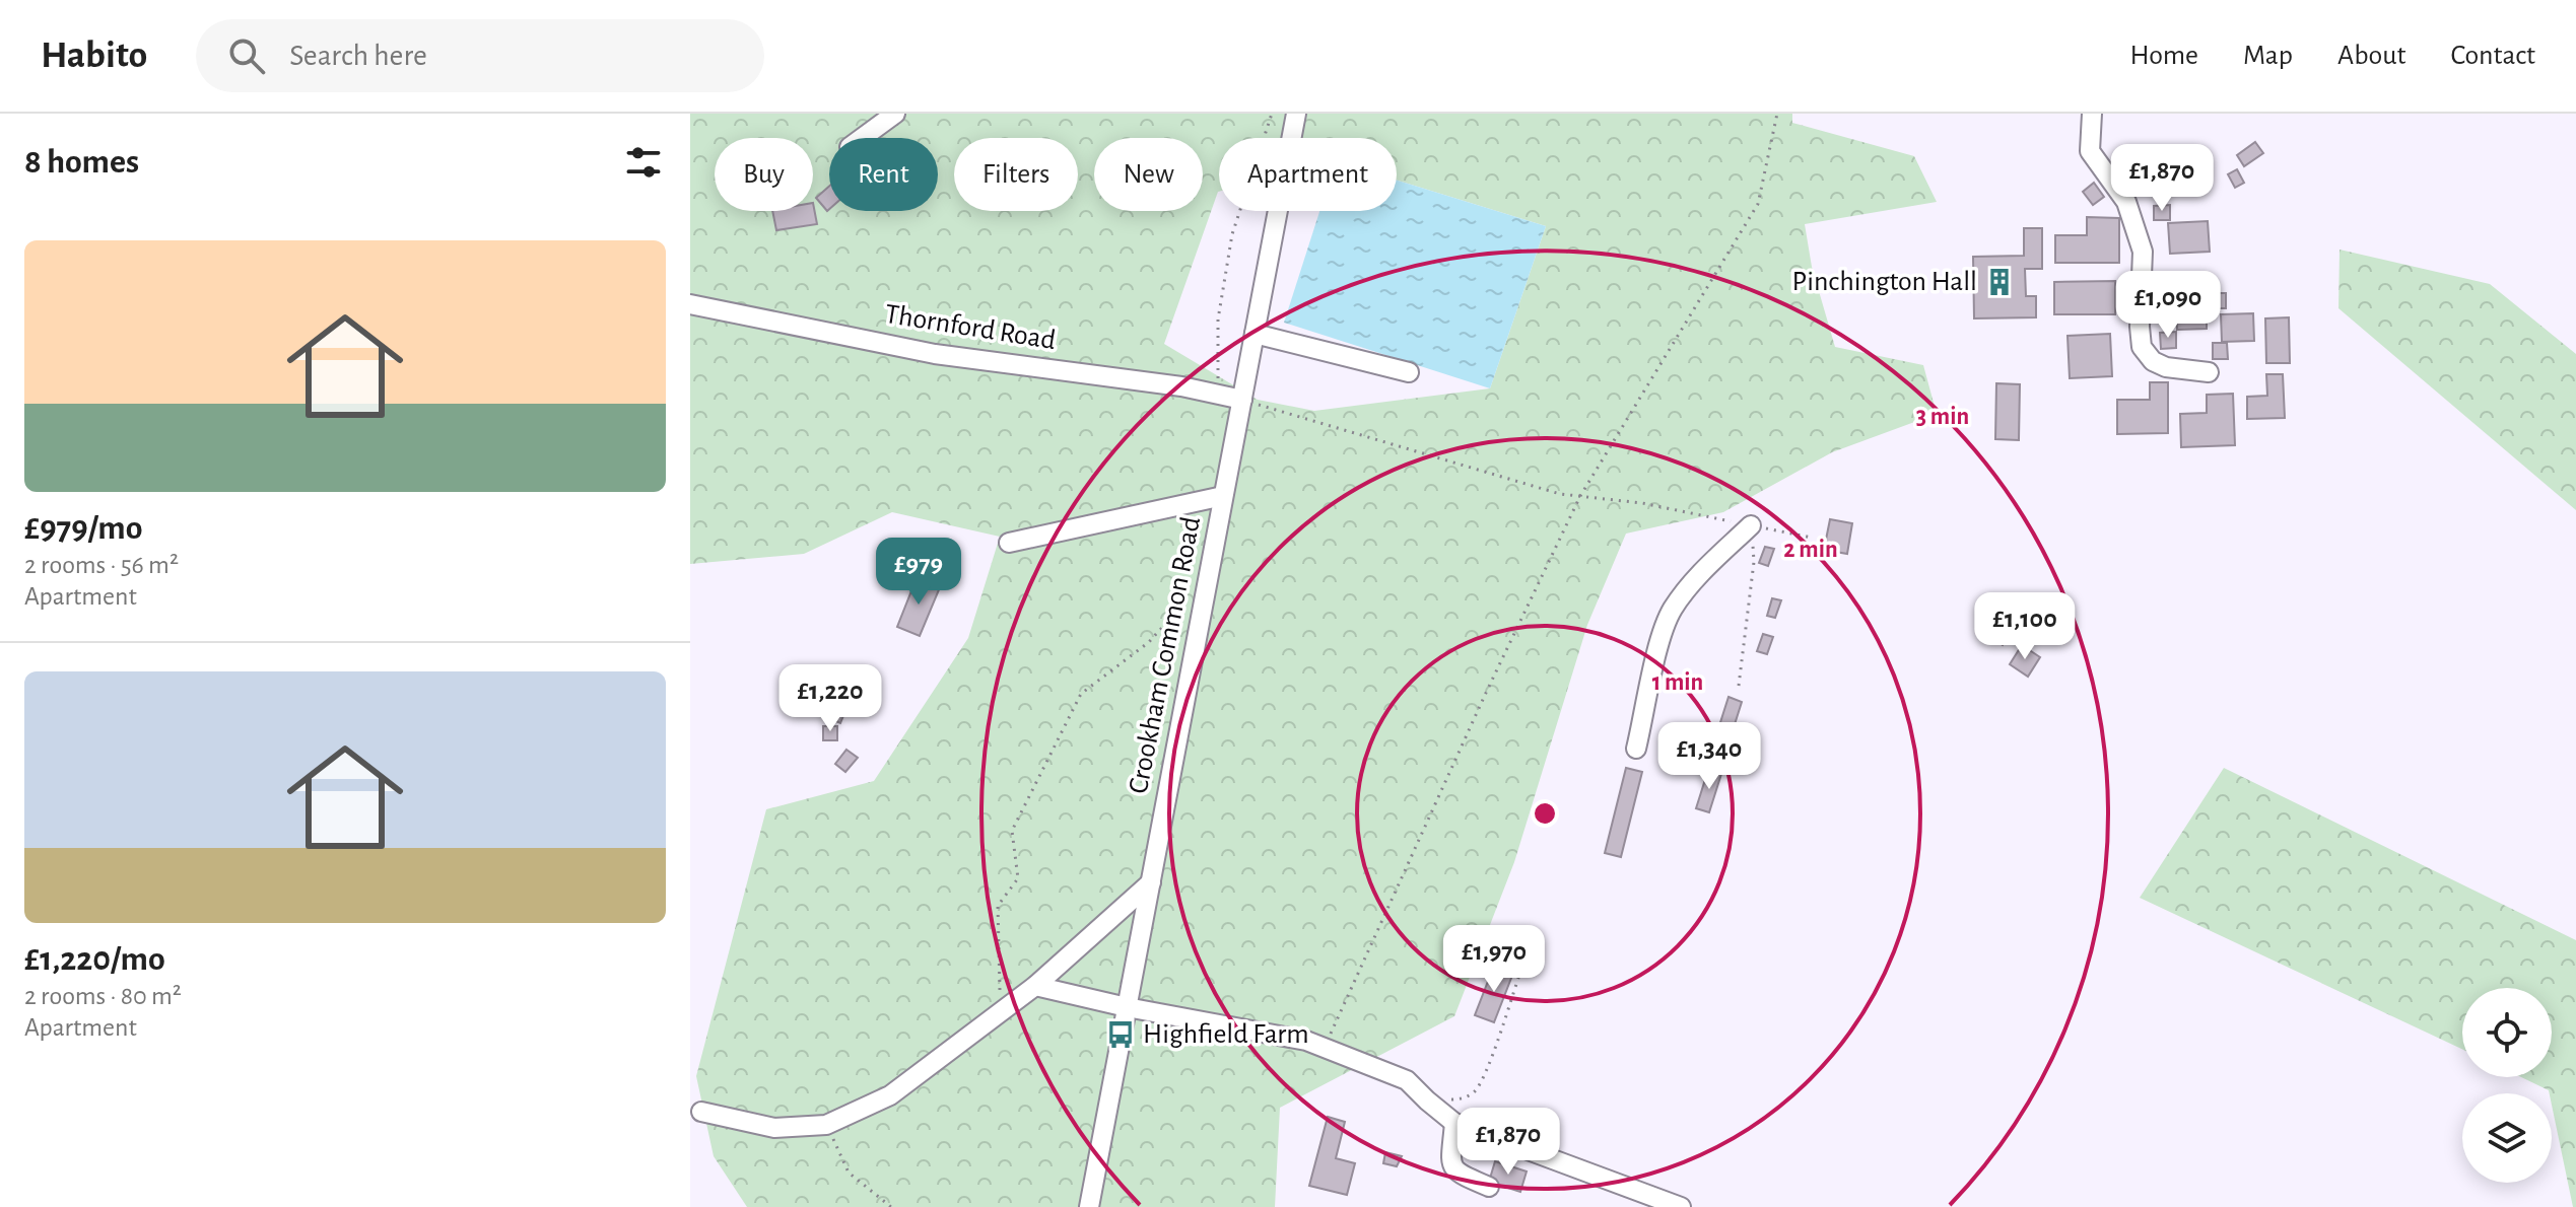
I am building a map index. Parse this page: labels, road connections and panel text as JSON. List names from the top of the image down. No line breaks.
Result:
{"streets":{"street":["Thornford Road","Crookham Common Road"]},"crossings":[["Thornford Road","Crookham Common Road"]],"places":{"building":["Pinchington Hall"],"bus stop":["Highfield Farm"]},"page":{"header":"Habito","search":"Search here","nav":["Home","Map","About","Contact"],"heading":"8 homes","chip":["Buy","Rent","Filters","New","Apartment"],"price":["£1,870","£1,090","£979","£1,100","£1,220","£1,340","£1,970","£1,870"],"list":[{"name":"£979/mo","note":"2 rooms · 56 m² · Apartment"},{"name":"£1,220/mo","note":"2 rooms · 80 m² · Apartment"}]},"rings":["3 min","2 min","1 min"]}
